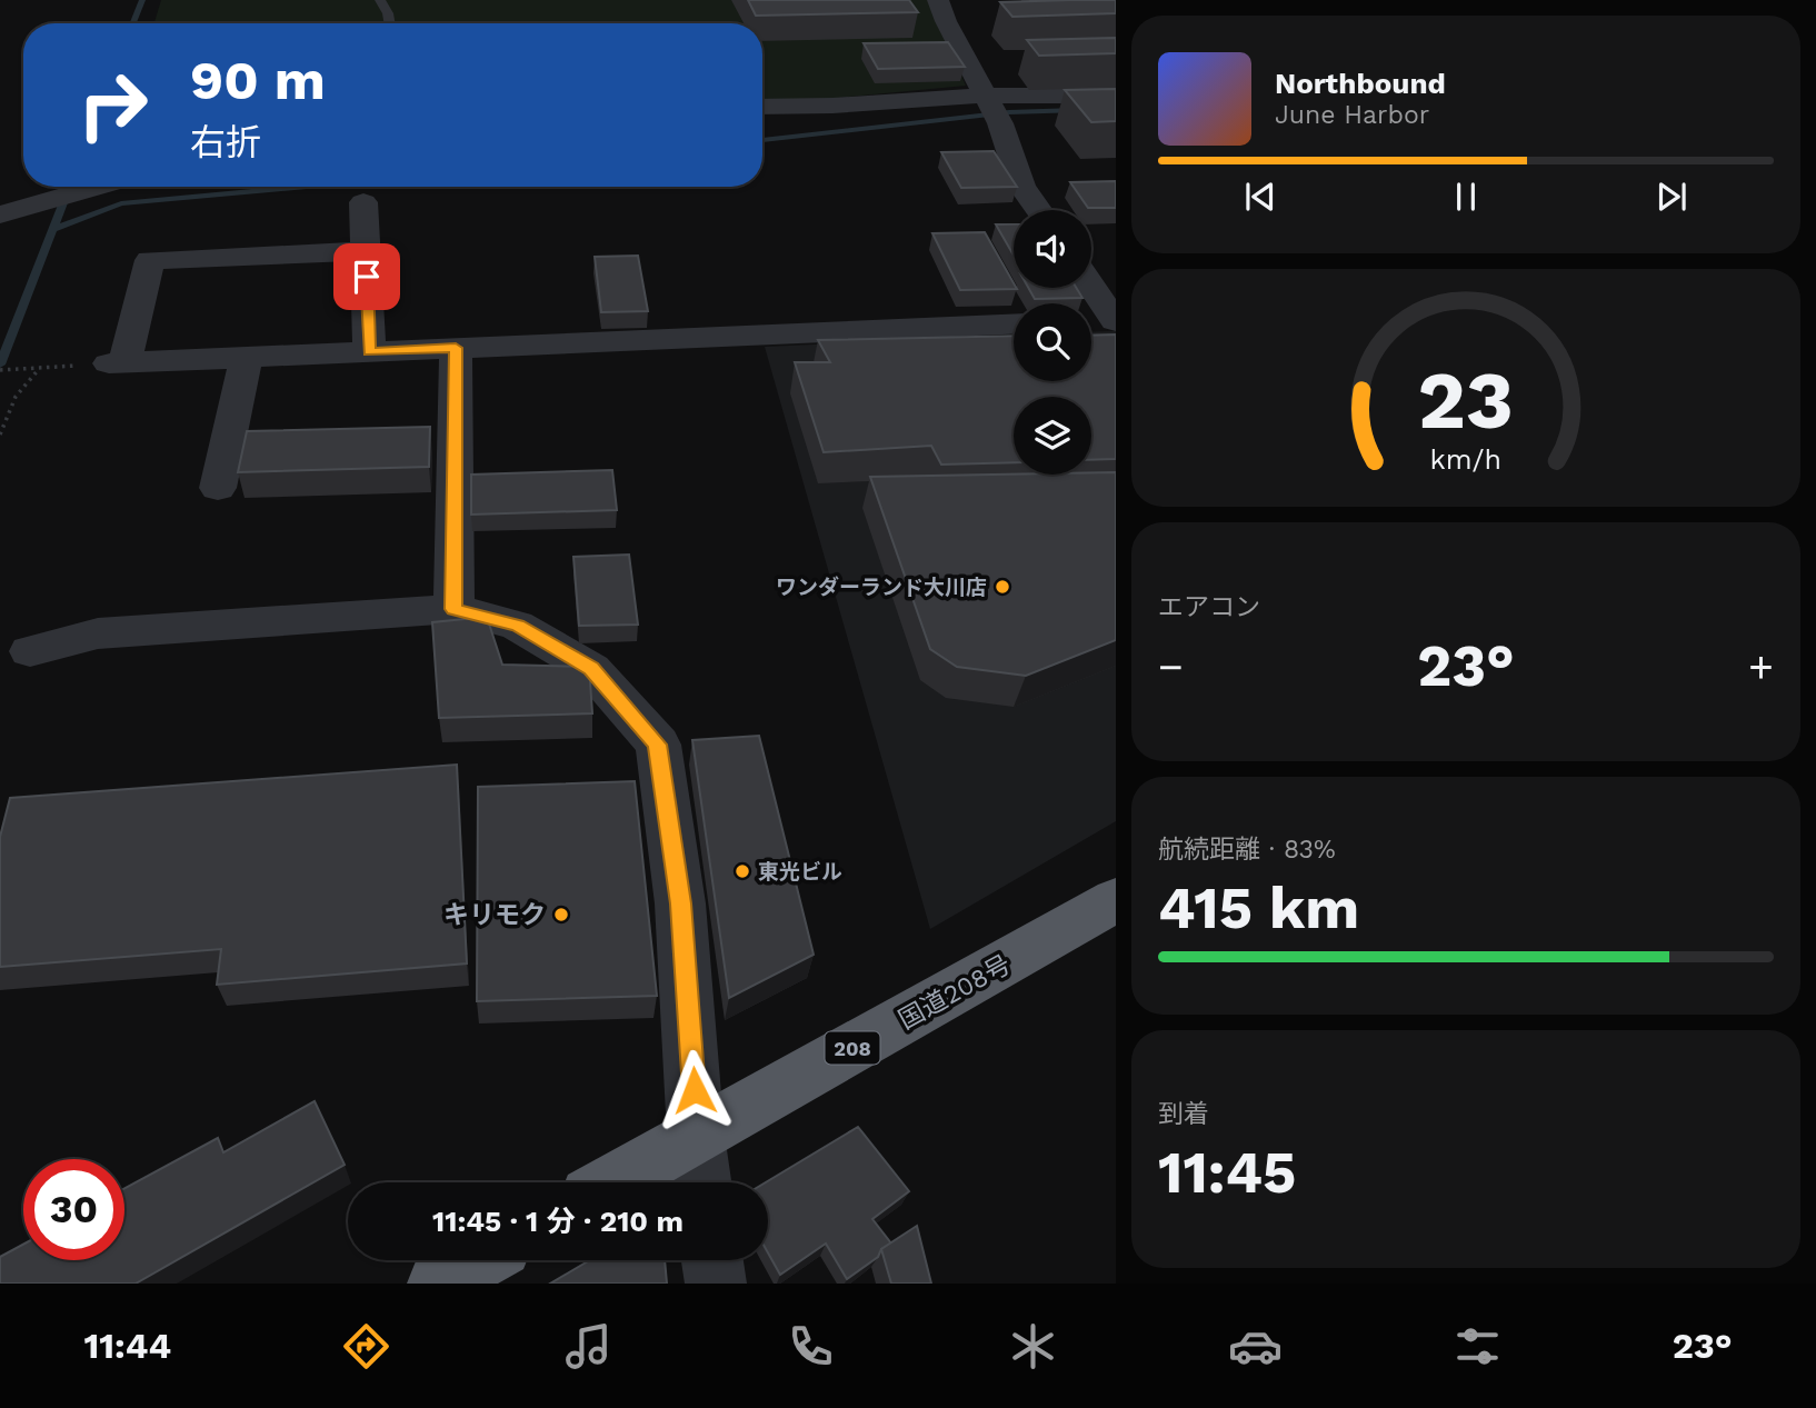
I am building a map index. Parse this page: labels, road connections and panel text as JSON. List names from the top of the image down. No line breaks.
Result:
{"streets":{"highway":["国道208号","208"]},"places":["ワンダーランド大川店","東光ビル","キリモク"],"page":{"turn":["90 m","右折"],"song":["Northbound","June Harbor"],"tile":["エアコン",["航続距離 · 83%","415 km"],["到着","11:45"]],"heat":["−","23°","+"],"limit":"30","trip":"11:45 · 1 分 · 210 m","tabs":["11:44","23°"],"gauge":["23","km/h"]}}
